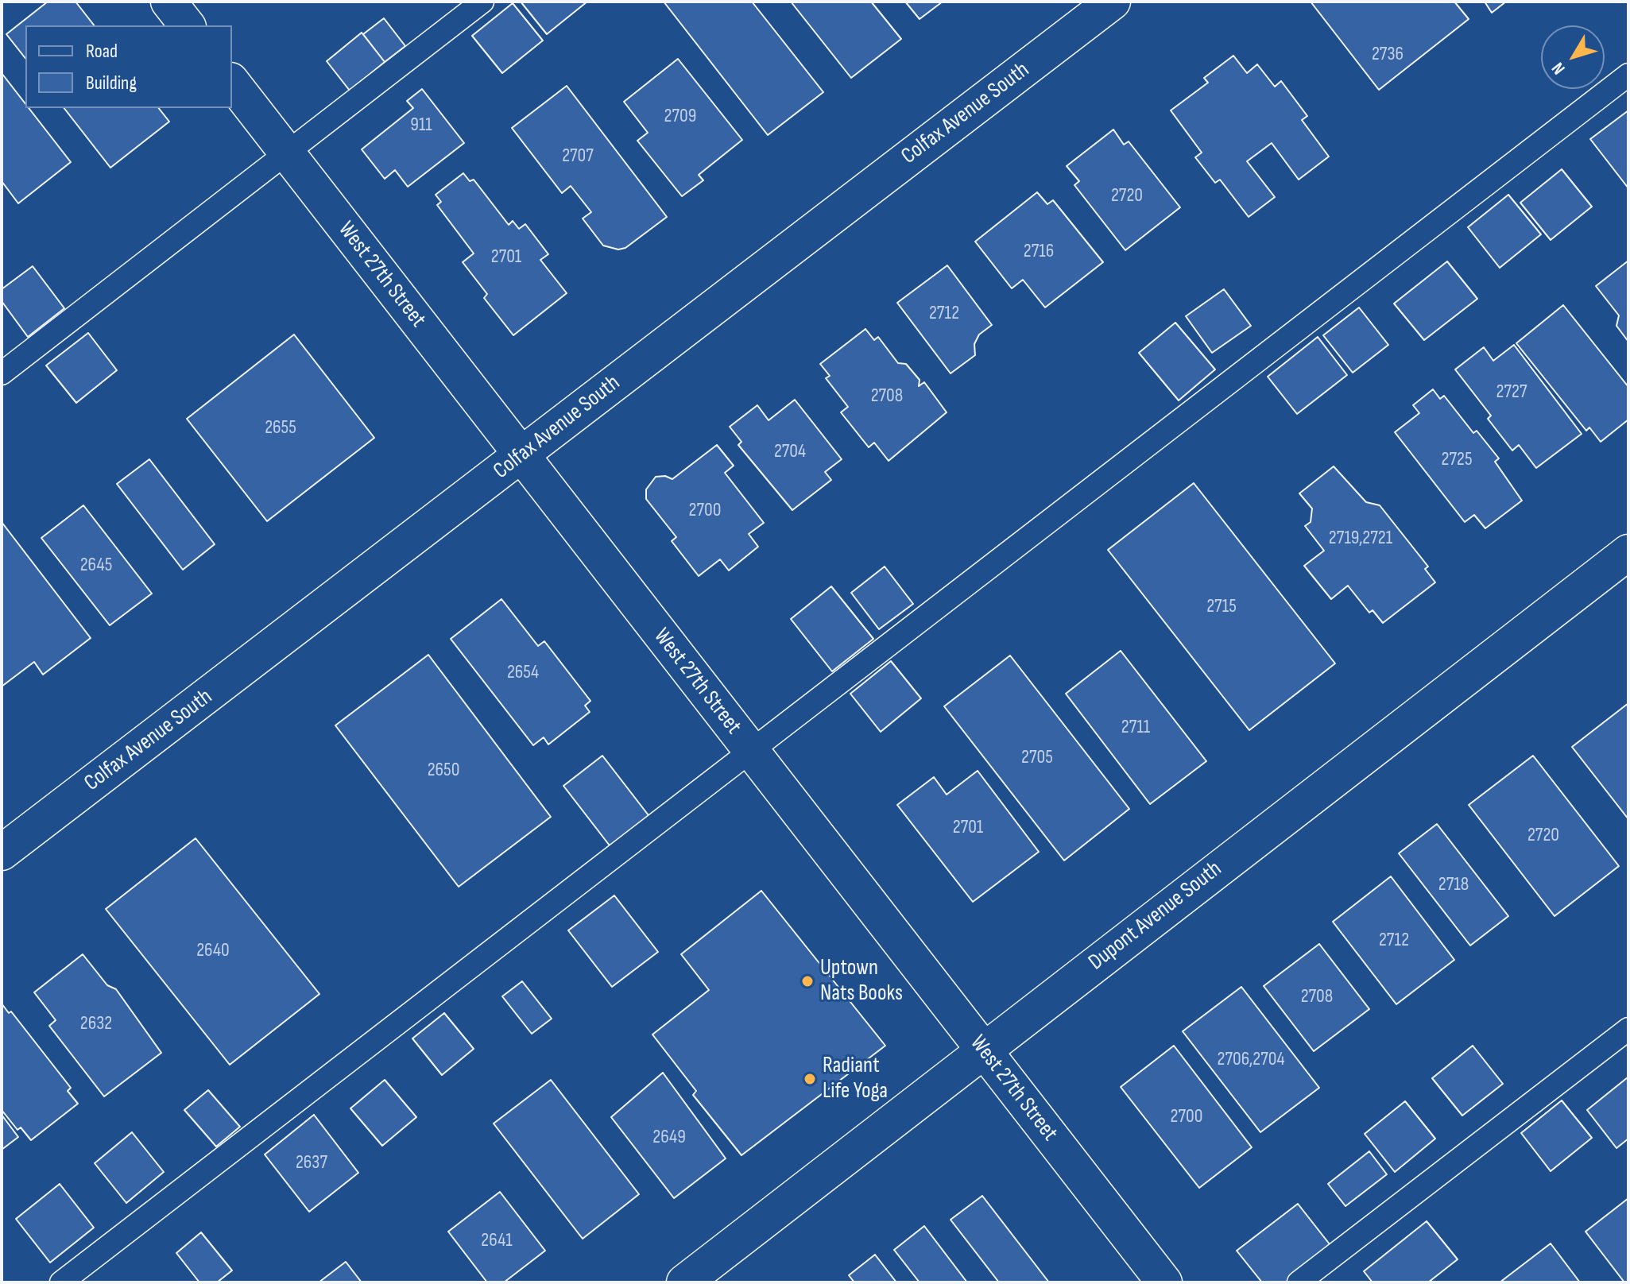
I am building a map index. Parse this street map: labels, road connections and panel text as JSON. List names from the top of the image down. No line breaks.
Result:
{"streets":{"street":["Colfax Avenue South","West 27th Street","Dupont Avenue South"]},"crossings":[["Colfax Avenue South","West 27th Street"],["West 27th Street","Dupont Avenue South"]],"places":["Uptown Nats Books","Radiant Life Yoga"],"house_numbers":["2736","2709","911","2707","2720","2716","2701","2712","2727","2708","2655","2704","2725","2700","2719,2721","2645","2715","2654","2711","2705","2650","2701","2720","2718","2712","2640","2708","2632","2706,2704","2700","2649","2637","2641"],"legend":["Road","Building"],"north":"bottom left"}
